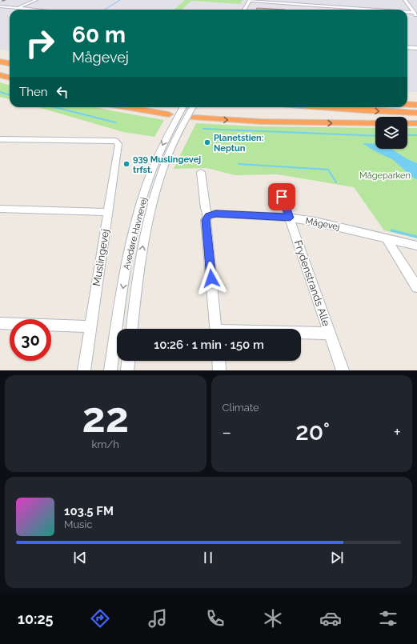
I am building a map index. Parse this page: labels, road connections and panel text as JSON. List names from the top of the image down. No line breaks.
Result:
{"streets":{"street":["Mågevej","Avedøre Havnevej","Muslingevej","Frydenstrands Alle"]},"crossings":[["Mågevej","Frydenstrands Alle"]],"parks":["Mågeparken"],"places":["Planetstien: Neptun","939 Muslingevej trfst."],"page":{"turn":["60 m","Mågevej"],"then":"Then","limit":"30","trip":"10:26 · 1 min · 150 m","tile":[["22","km/h"],"Climate"],"heat":["−","20°","+"],"song":["103.5 FM","Music"],"tabs":"10:25"}}
